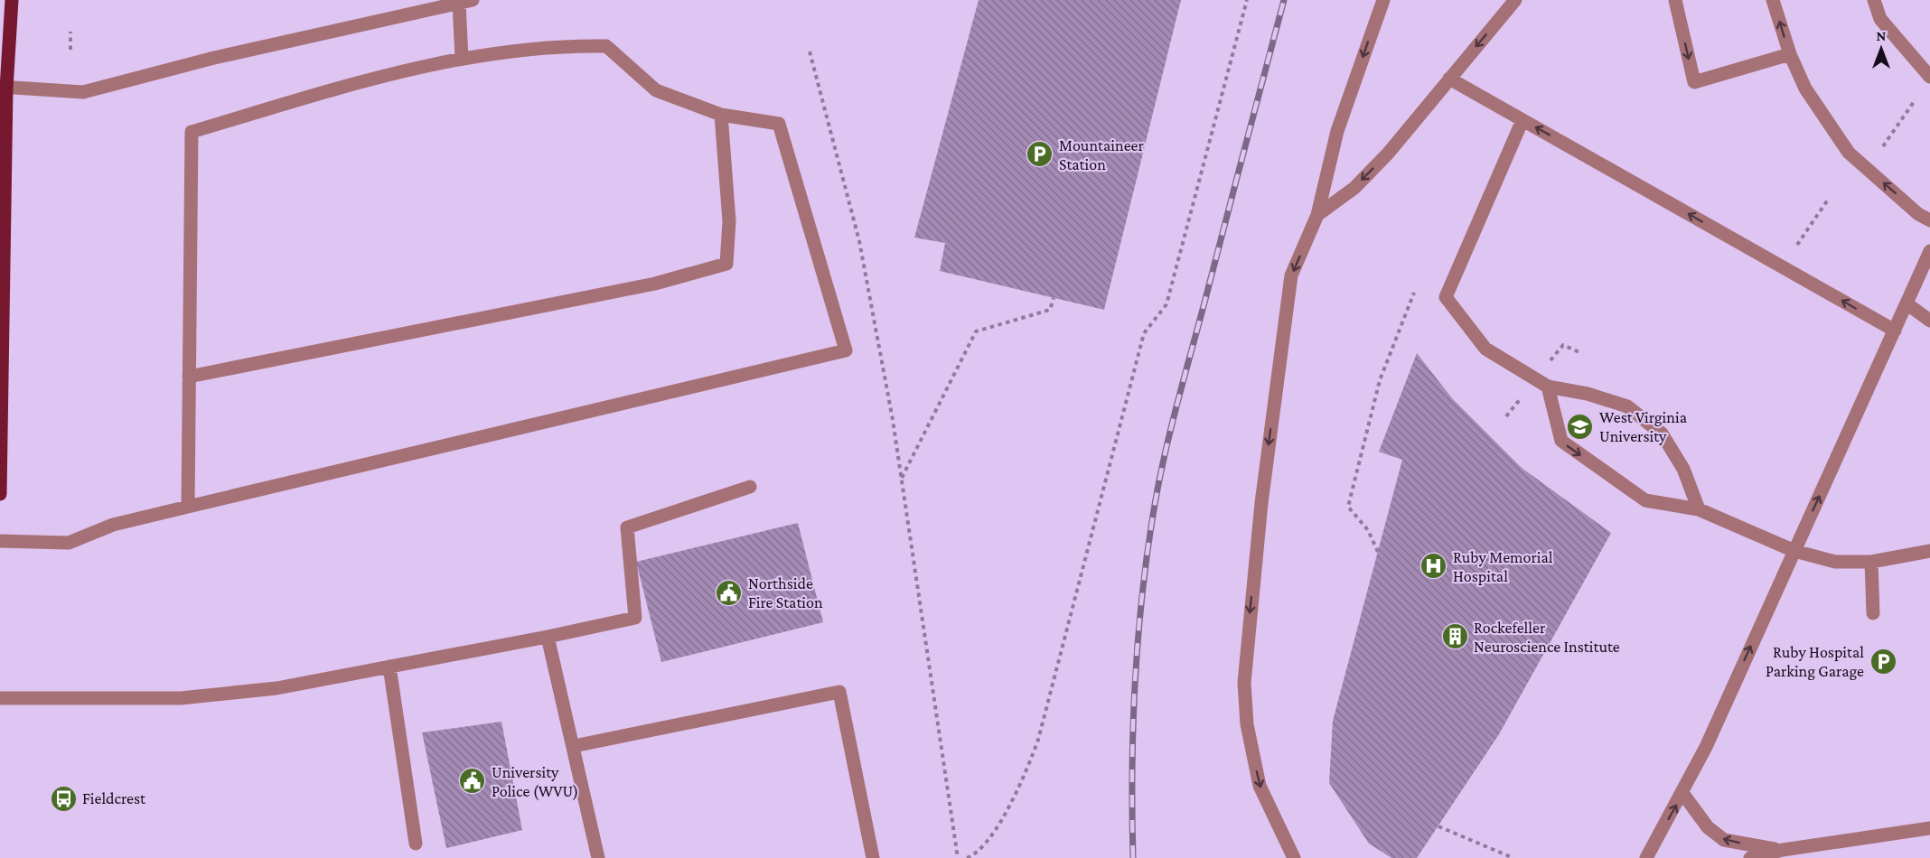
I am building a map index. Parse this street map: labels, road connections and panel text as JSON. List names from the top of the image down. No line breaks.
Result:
{"places":{"parking":["Mountaineer Station","Ruby Hospital Parking Garage"],"school or university":["West Virginia University"],"hospital":["Ruby Memorial Hospital"],"public building":["Northside Fire Station","University Police (WVU)"],"building":["Rockefeller Neuroscience Institute"],"bus stop":["Fieldcrest"]},"north":"top"}
